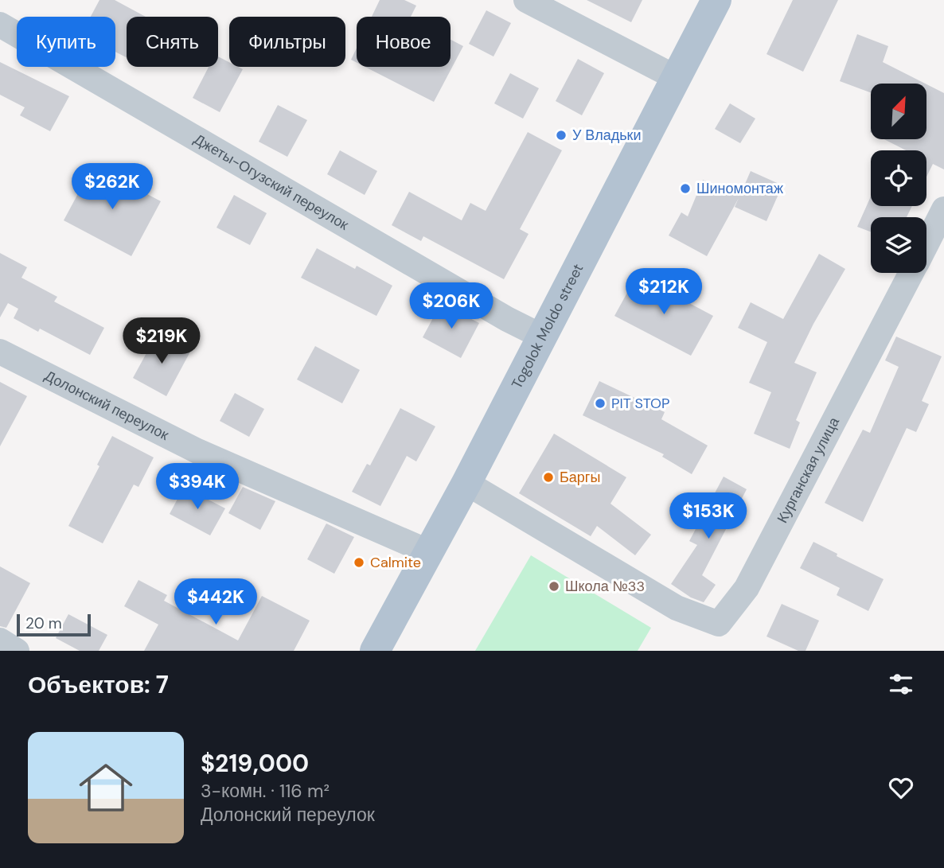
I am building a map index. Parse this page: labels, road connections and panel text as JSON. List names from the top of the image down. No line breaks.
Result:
{"streets":{"main road":["Togolok Moldo street"],"street":["Джеты-Огузский переулок","Долонский переулок","Курганская улица"]},"crossings":[["Джеты-Огузский переулок","Togolok Moldo street"],["Togolok Moldo street","Долонский переулок"],["Togolok Moldo street","Курганская улица"]],"places":["У Владьки","Шиномонтаж","PIT STOP","Баргы","Calmite","Школа №33"],"scale_bar":"20 m","north":"top right","page":{"chip":["Купить","Снять","Фильтры","Новое"],"price":["$262K","$212K","$206K","$219K","$394K","$153K","$442K"],"scale":"20 m","heading":"Объектов: 7","list":[{"name":"$219,000","note":"3-комн. · 116 m² · Долонский переулок"}]}}
